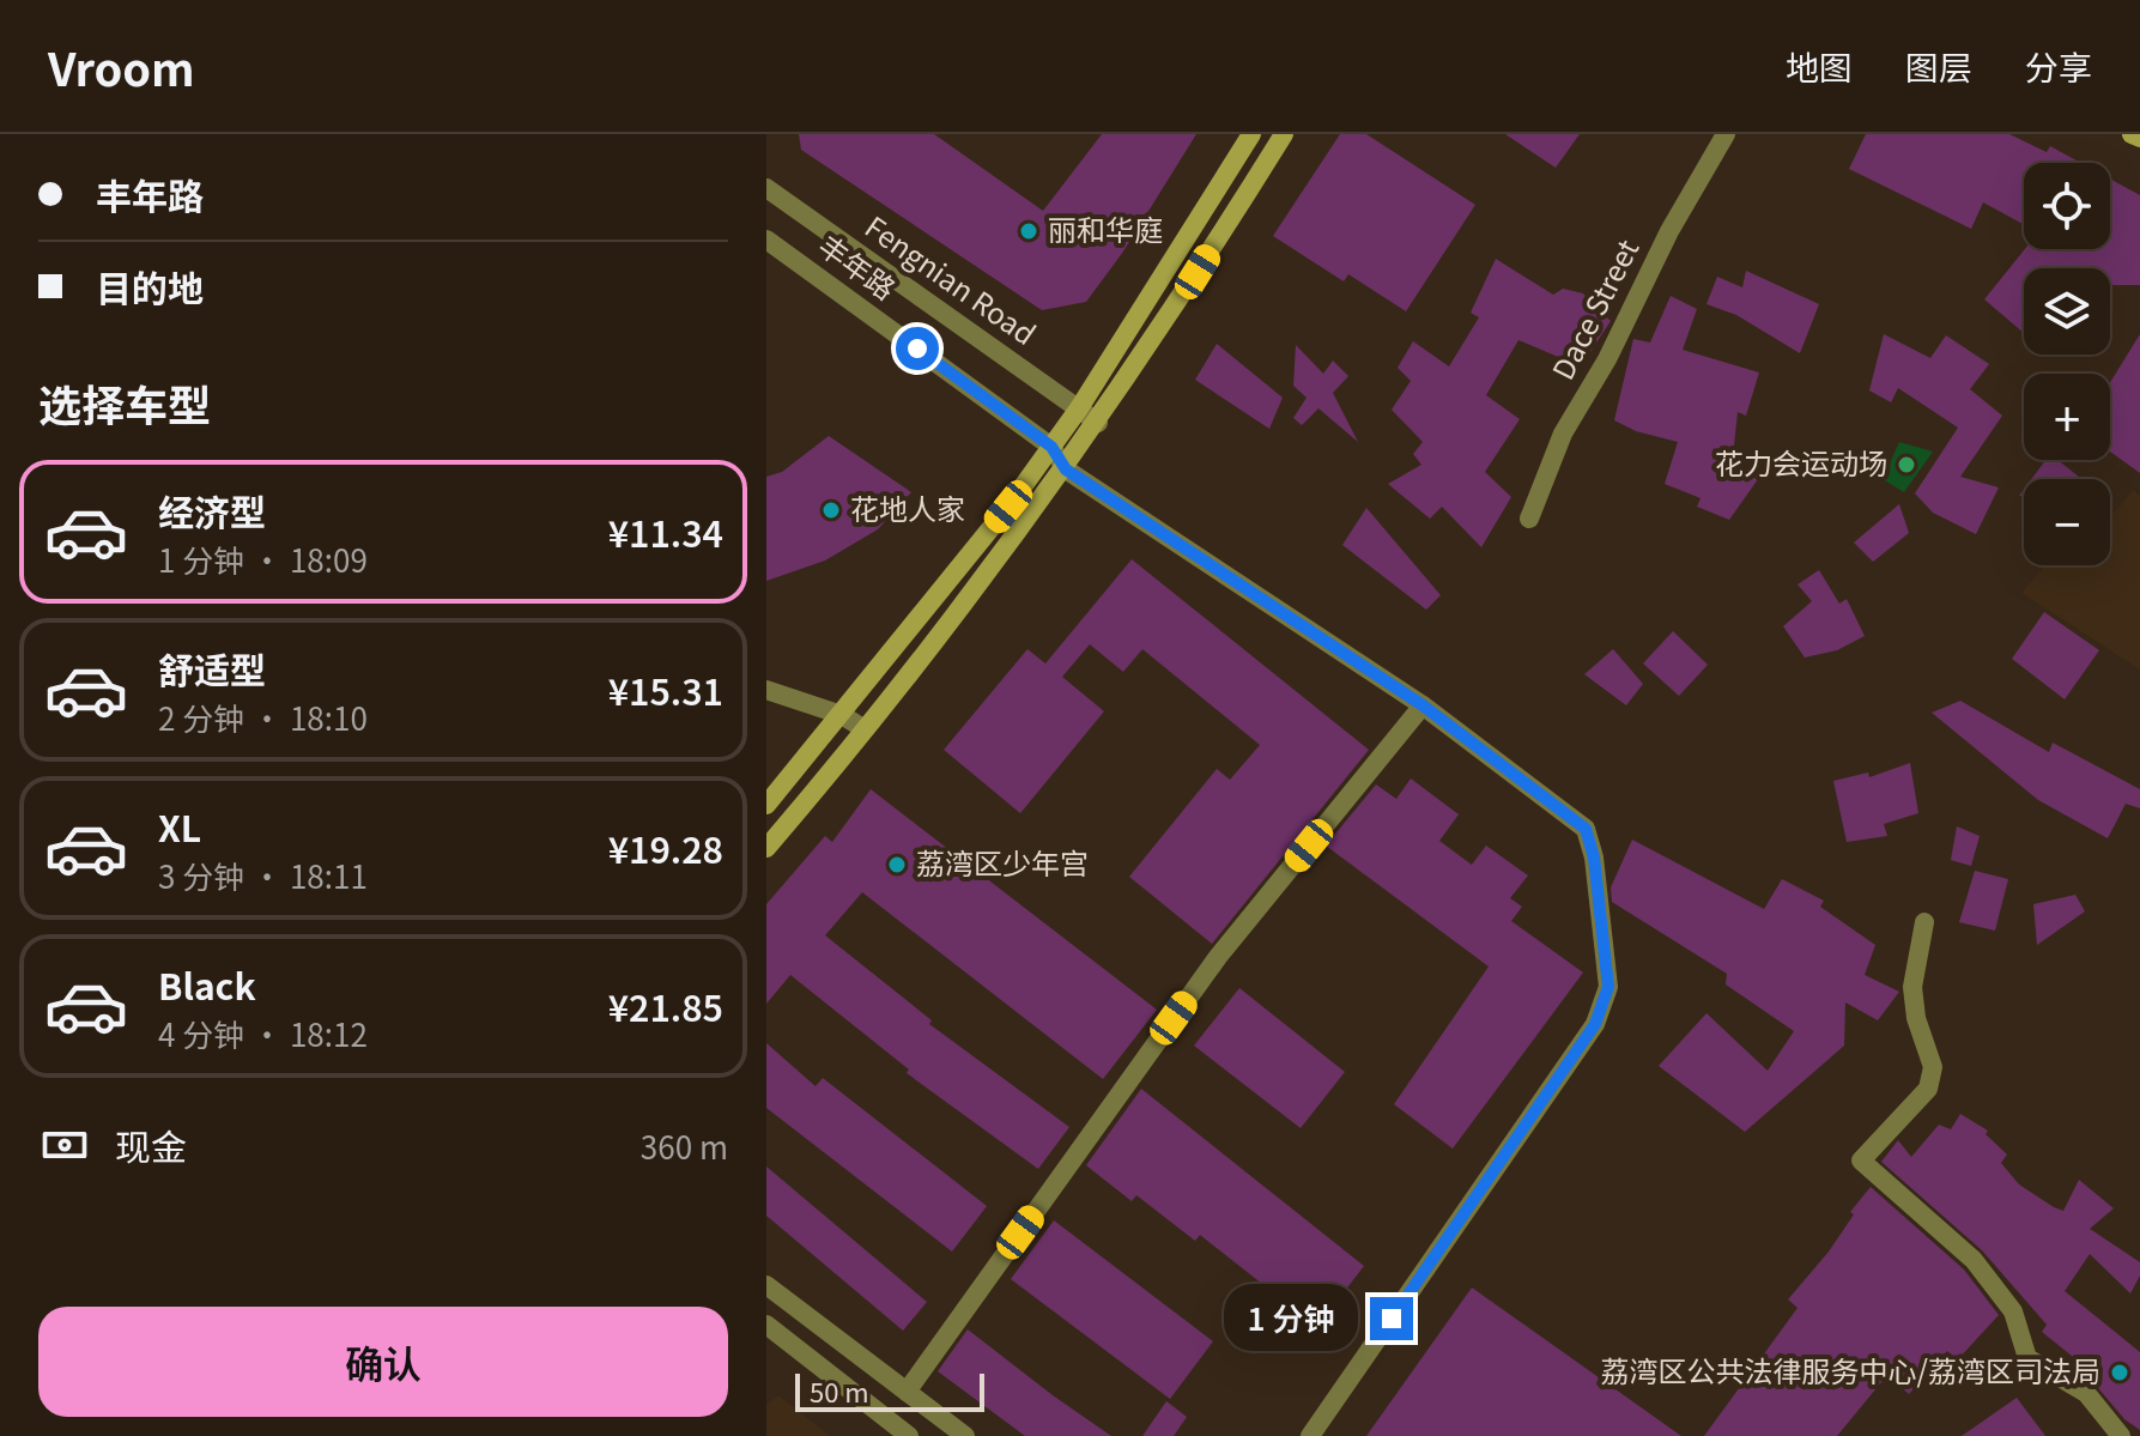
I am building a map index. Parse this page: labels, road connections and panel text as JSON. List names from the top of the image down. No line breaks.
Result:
{"streets":{"street":["丰年路","Fengnian Road","Dace Street"]},"places":["丽和华庭","花力会运动场","花地人家","荔湾区少年宫","荔湾区公共法律服务中心/荔湾区司法局"],"scale_bar":"50 m","page":{"header":"Vroom","nav":["地图","图层","分享"],"banner":["丰年路","目的地"],"map_buttons":["+","−"],"heading":"选择车型","list":[{"name":"经济型","note":"1 分钟 · 18:09","value":"¥11.34"},{"name":"舒适型","note":"2 分钟 · 18:10","value":"¥15.31"},{"name":"XL","note":"3 分钟 · 18:11","value":"¥19.28"},{"name":"Black","note":"4 分钟 · 18:12","value":"¥21.85"}],"pay":["现金","360 m"],"bubble":"1 分钟","buttons":"确认","scale":"50 m"}}
